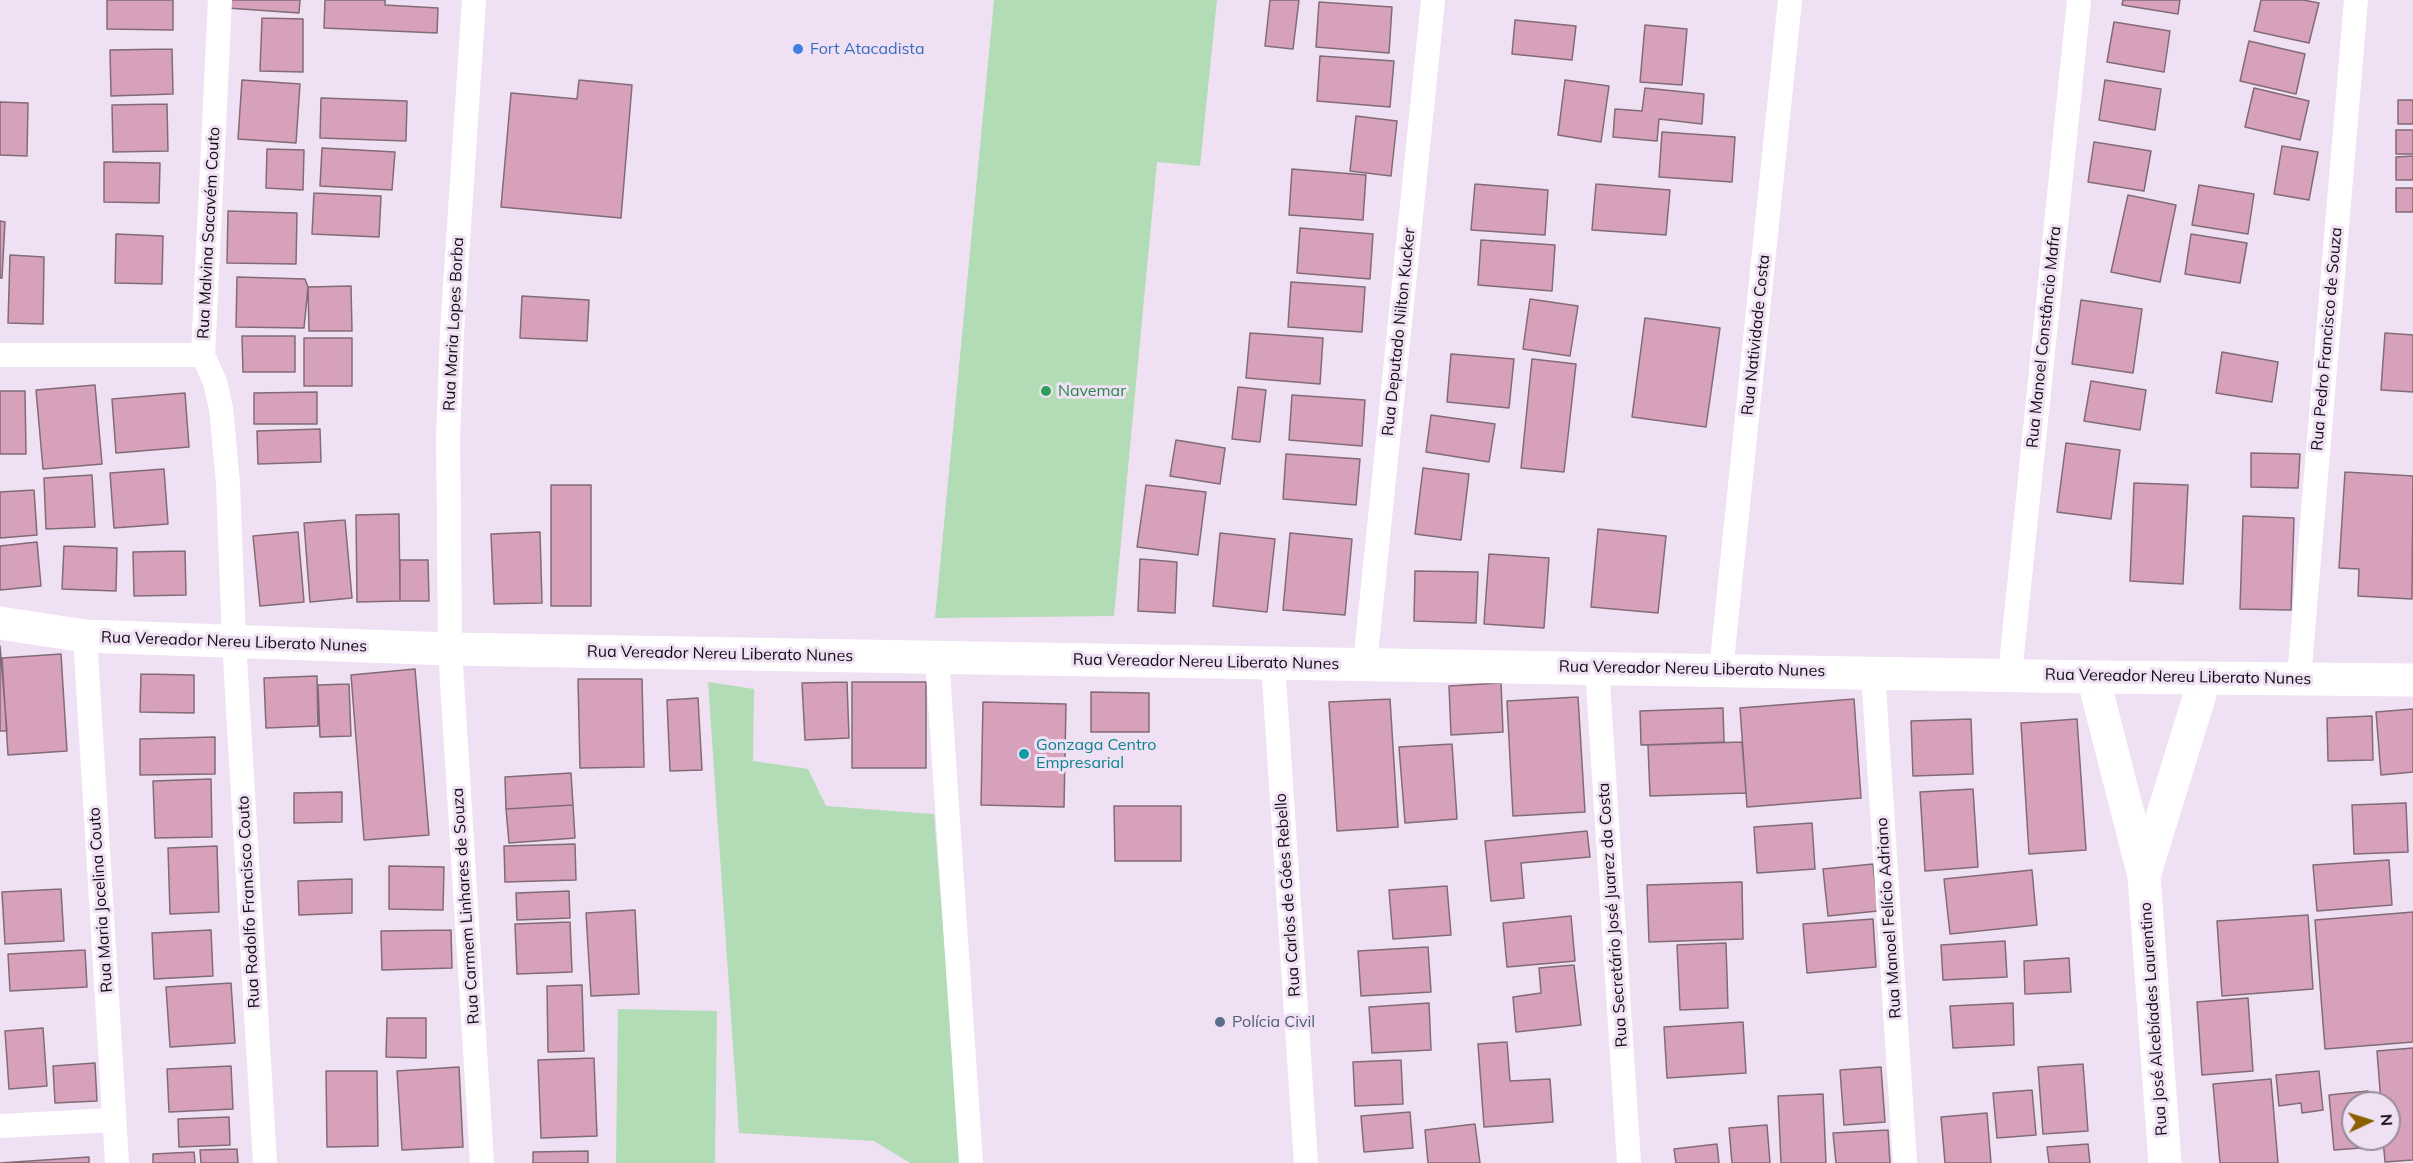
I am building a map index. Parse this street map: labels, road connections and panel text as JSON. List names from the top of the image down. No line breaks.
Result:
{"streets":{"main road":["Rua Vereador Nereu Liberato Nunes","Rua José Alcebíades Laurentino"],"street":["Rua Malvina Sacavém Couto","Rua Maria Lopes Borba","Rua Deputado Nilton Kucker","Rua Natividade Costa","Rua Manoel Constâncio Mafra","Rua Pedro Francisco de Souza","Rua Carlos de Góes Rebello","Rua Maria Jocelina Couto","Rua Rodolfo Francisco Couto","Rua Carmem Linhares de Souza","Rua Secretário José Juarez da Costa","Rua Manoel Felício Adriano"]},"crossings":[["Rua Malvina Sacavém Couto","Rua Vereador Nereu Liberato Nunes"],["Rua Malvina Sacavém Couto","Rua Rodolfo Francisco Couto"],["Rua Maria Lopes Borba","Rua Vereador Nereu Liberato Nunes"],["Rua Maria Lopes Borba","Rua Carmem Linhares de Souza"],["Rua Deputado Nilton Kucker","Rua Vereador Nereu Liberato Nunes"],["Rua Natividade Costa","Rua Vereador Nereu Liberato Nunes"],["Rua Manoel Constâncio Mafra","Rua Vereador Nereu Liberato Nunes"],["Rua Pedro Francisco de Souza","Rua Vereador Nereu Liberato Nunes"],["Rua Vereador Nereu Liberato Nunes","Rua Carlos de Góes Rebello"],["Rua Vereador Nereu Liberato Nunes","Rua Maria Jocelina Couto"],["Rua Vereador Nereu Liberato Nunes","Rua Rodolfo Francisco Couto"],["Rua Vereador Nereu Liberato Nunes","Rua Carmem Linhares de Souza"],["Rua Vereador Nereu Liberato Nunes","Rua Secretário José Juarez da Costa"],["Rua Vereador Nereu Liberato Nunes","Rua Manoel Felício Adriano"],["Rua Vereador Nereu Liberato Nunes","Rua José Alcebíades Laurentino"]],"places":["Fort Atacadista","Navemar","Gonzaga Centro Empresarial","Polícia Civil"],"north":"right"}
